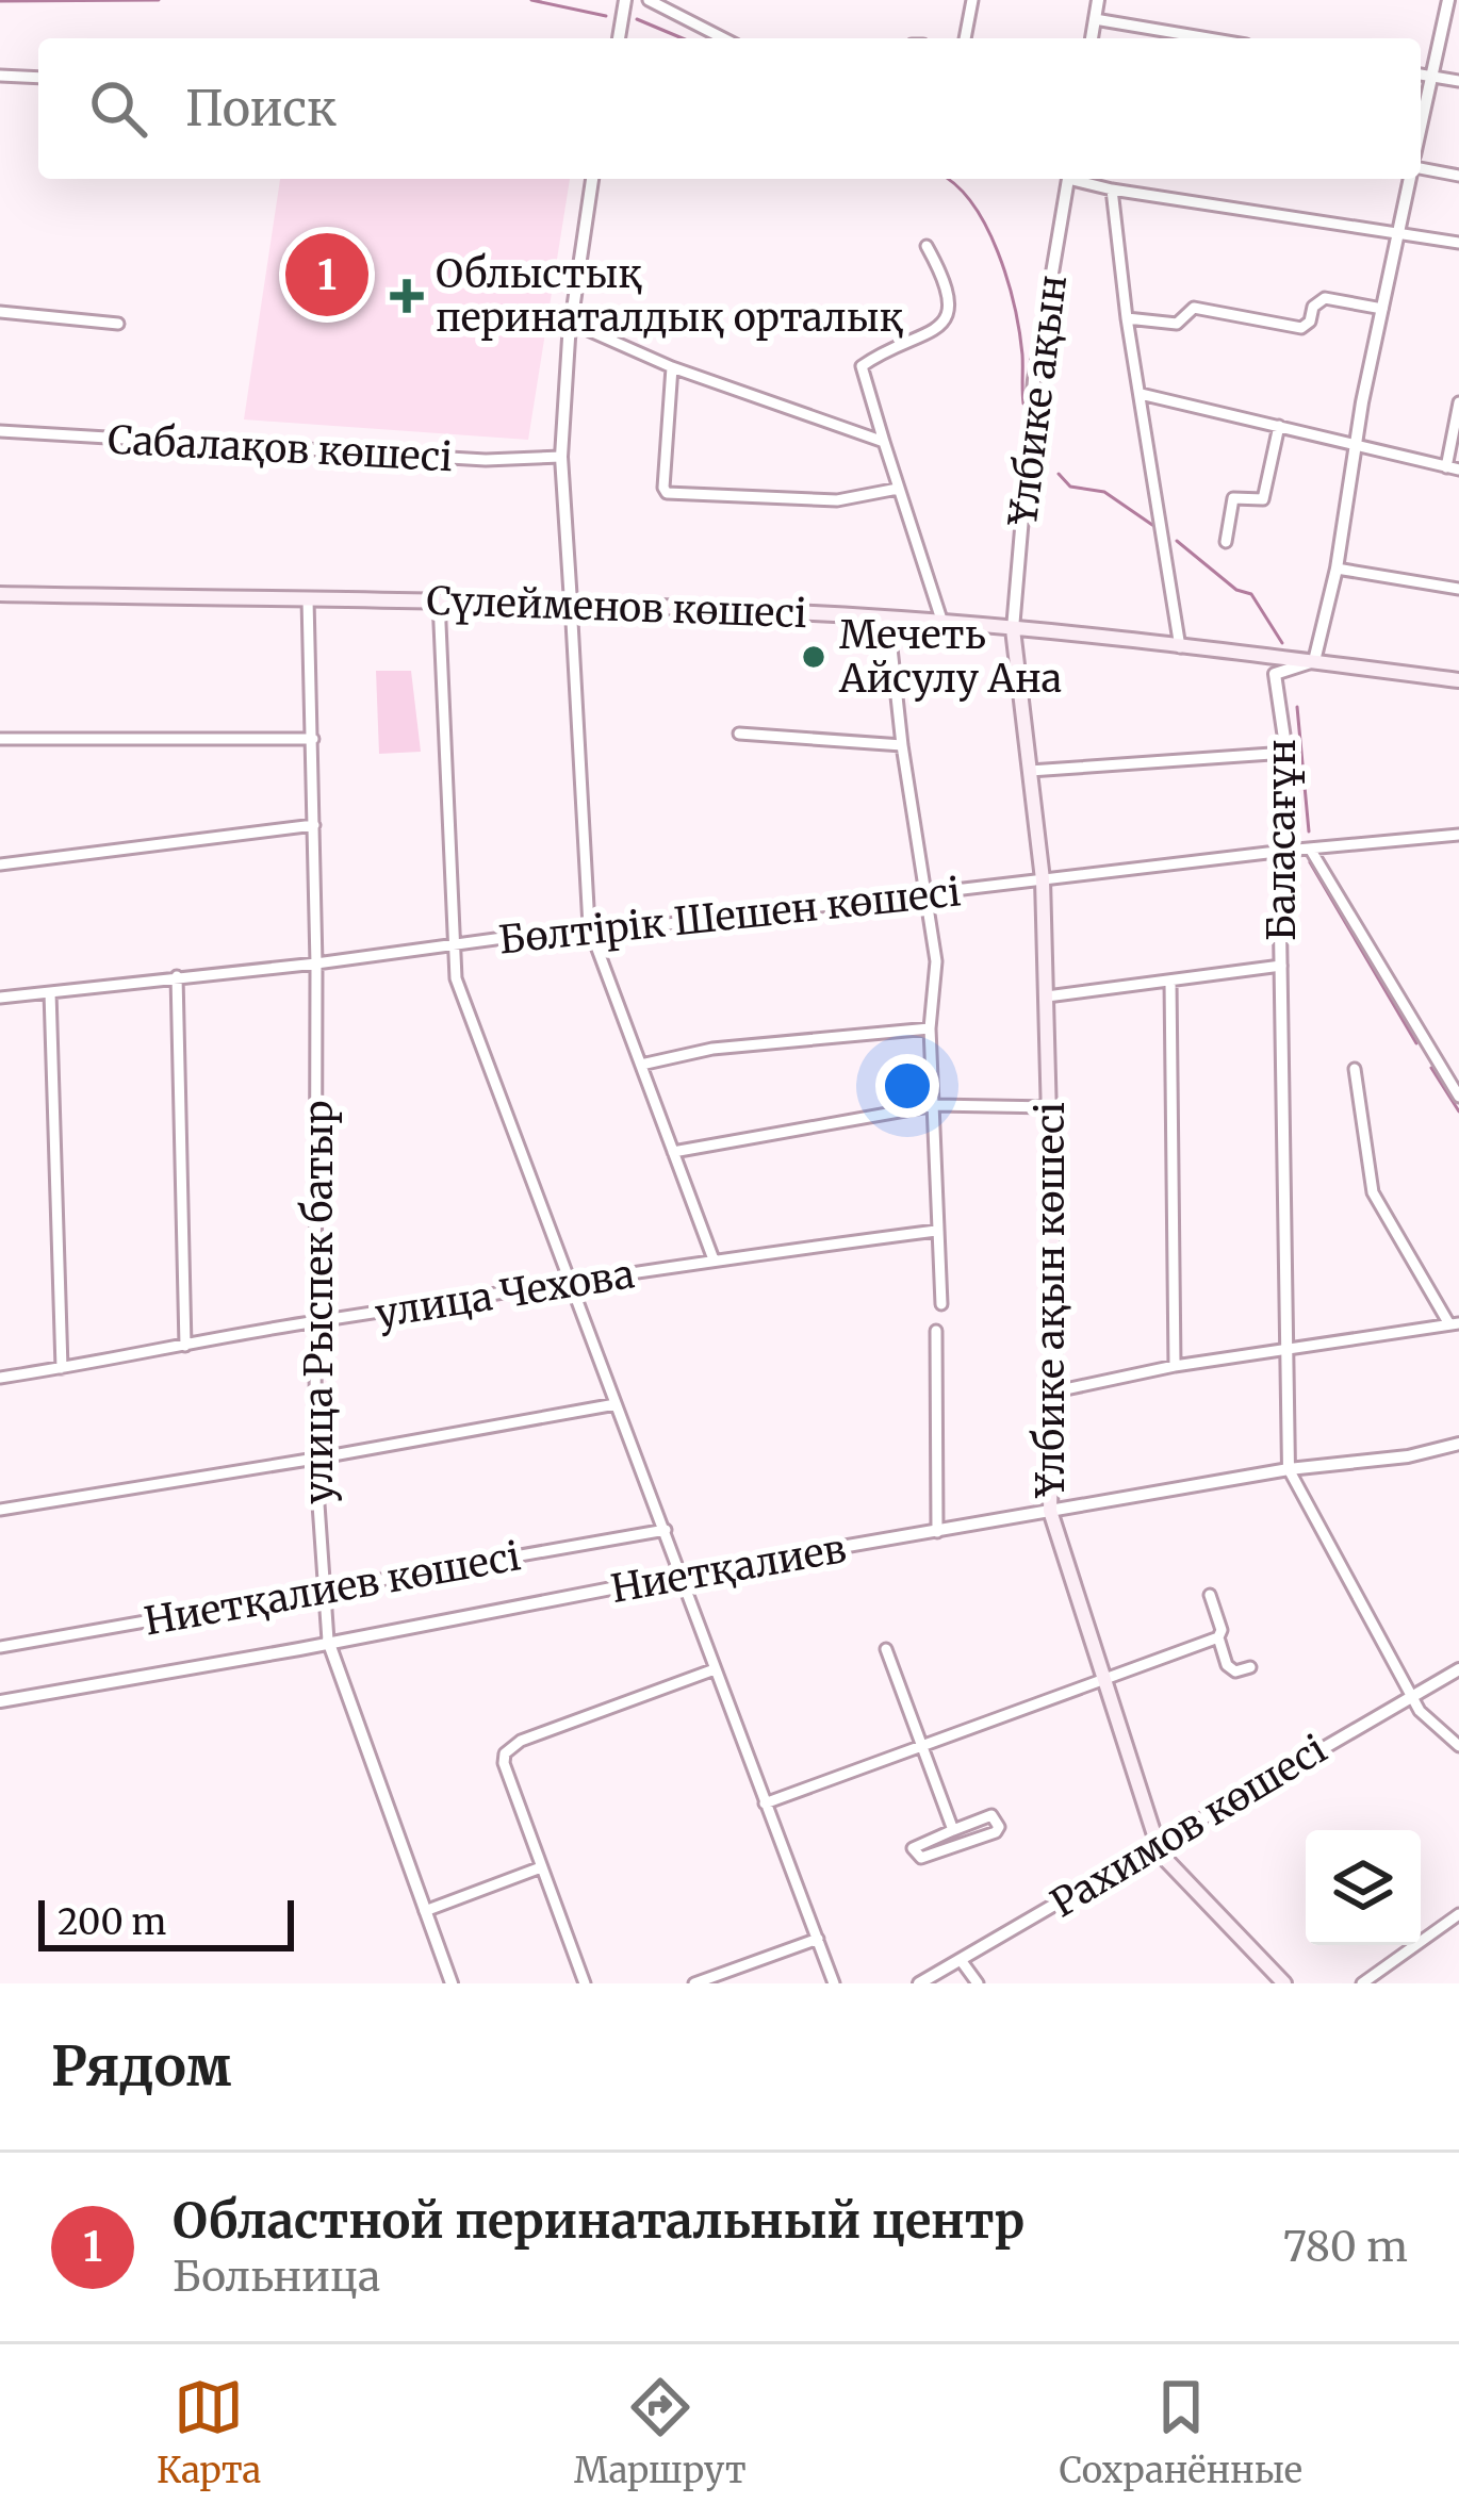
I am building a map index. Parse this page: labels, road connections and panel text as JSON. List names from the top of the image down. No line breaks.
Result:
{"streets":{"main road":["Сүлейменов көшесі","Ұлбике ақын көшесі"],"street":["Ұлбике ақын","Сабалақов көшесі","Баласағұн","Бөлтірік Шешен көшесі","улица Чехова","улица Рыспек батыр","Ниетқалиев","Ниетқалиев көшесі","Рахимов көшесі"]},"crossings":[["Ұлбике ақын","Сүлейменов көшесі"],["Ұлбике ақын","Ұлбике ақын көшесі"],["Сүлейменов көшесі","Баласағұн"],["Сүлейменов көшесі","Ұлбике ақын көшесі"],["Сүлейменов көшесі","улица Рыспек батыр"],["Баласағұн","Бөлтірік Шешен көшесі"],["Баласағұн","Ниетқалиев"],["Бөлтірік Шешен көшесі","Ұлбике ақын көшесі"],["Бөлтірік Шешен көшесі","улица Рыспек батыр"],["улица Чехова","улица Рыспек батыр"],["Ұлбике ақын көшесі","Ниетқалиев"],["Ұлбике ақын көшесі","Рахимов көшесі"],["улица Рыспек батыр","Ниетқалиев"],["улица Рыспек батыр","Ниетқалиев көшесі"]],"places":{"health":["Облыстық перинаталдық орталық"],"other":["Мечеть Айсулу Ана"]},"scale_bar":"200 m","page":{"search":"Поиск","pins":"1","scale":"200 m","heading":"Рядом","list":[{"mark":"1","name":"Областной перинатальный центр","note":"Больница","value":"780 m"}],"nav":["Карта","Маршрут","Сохранённые"]}}
